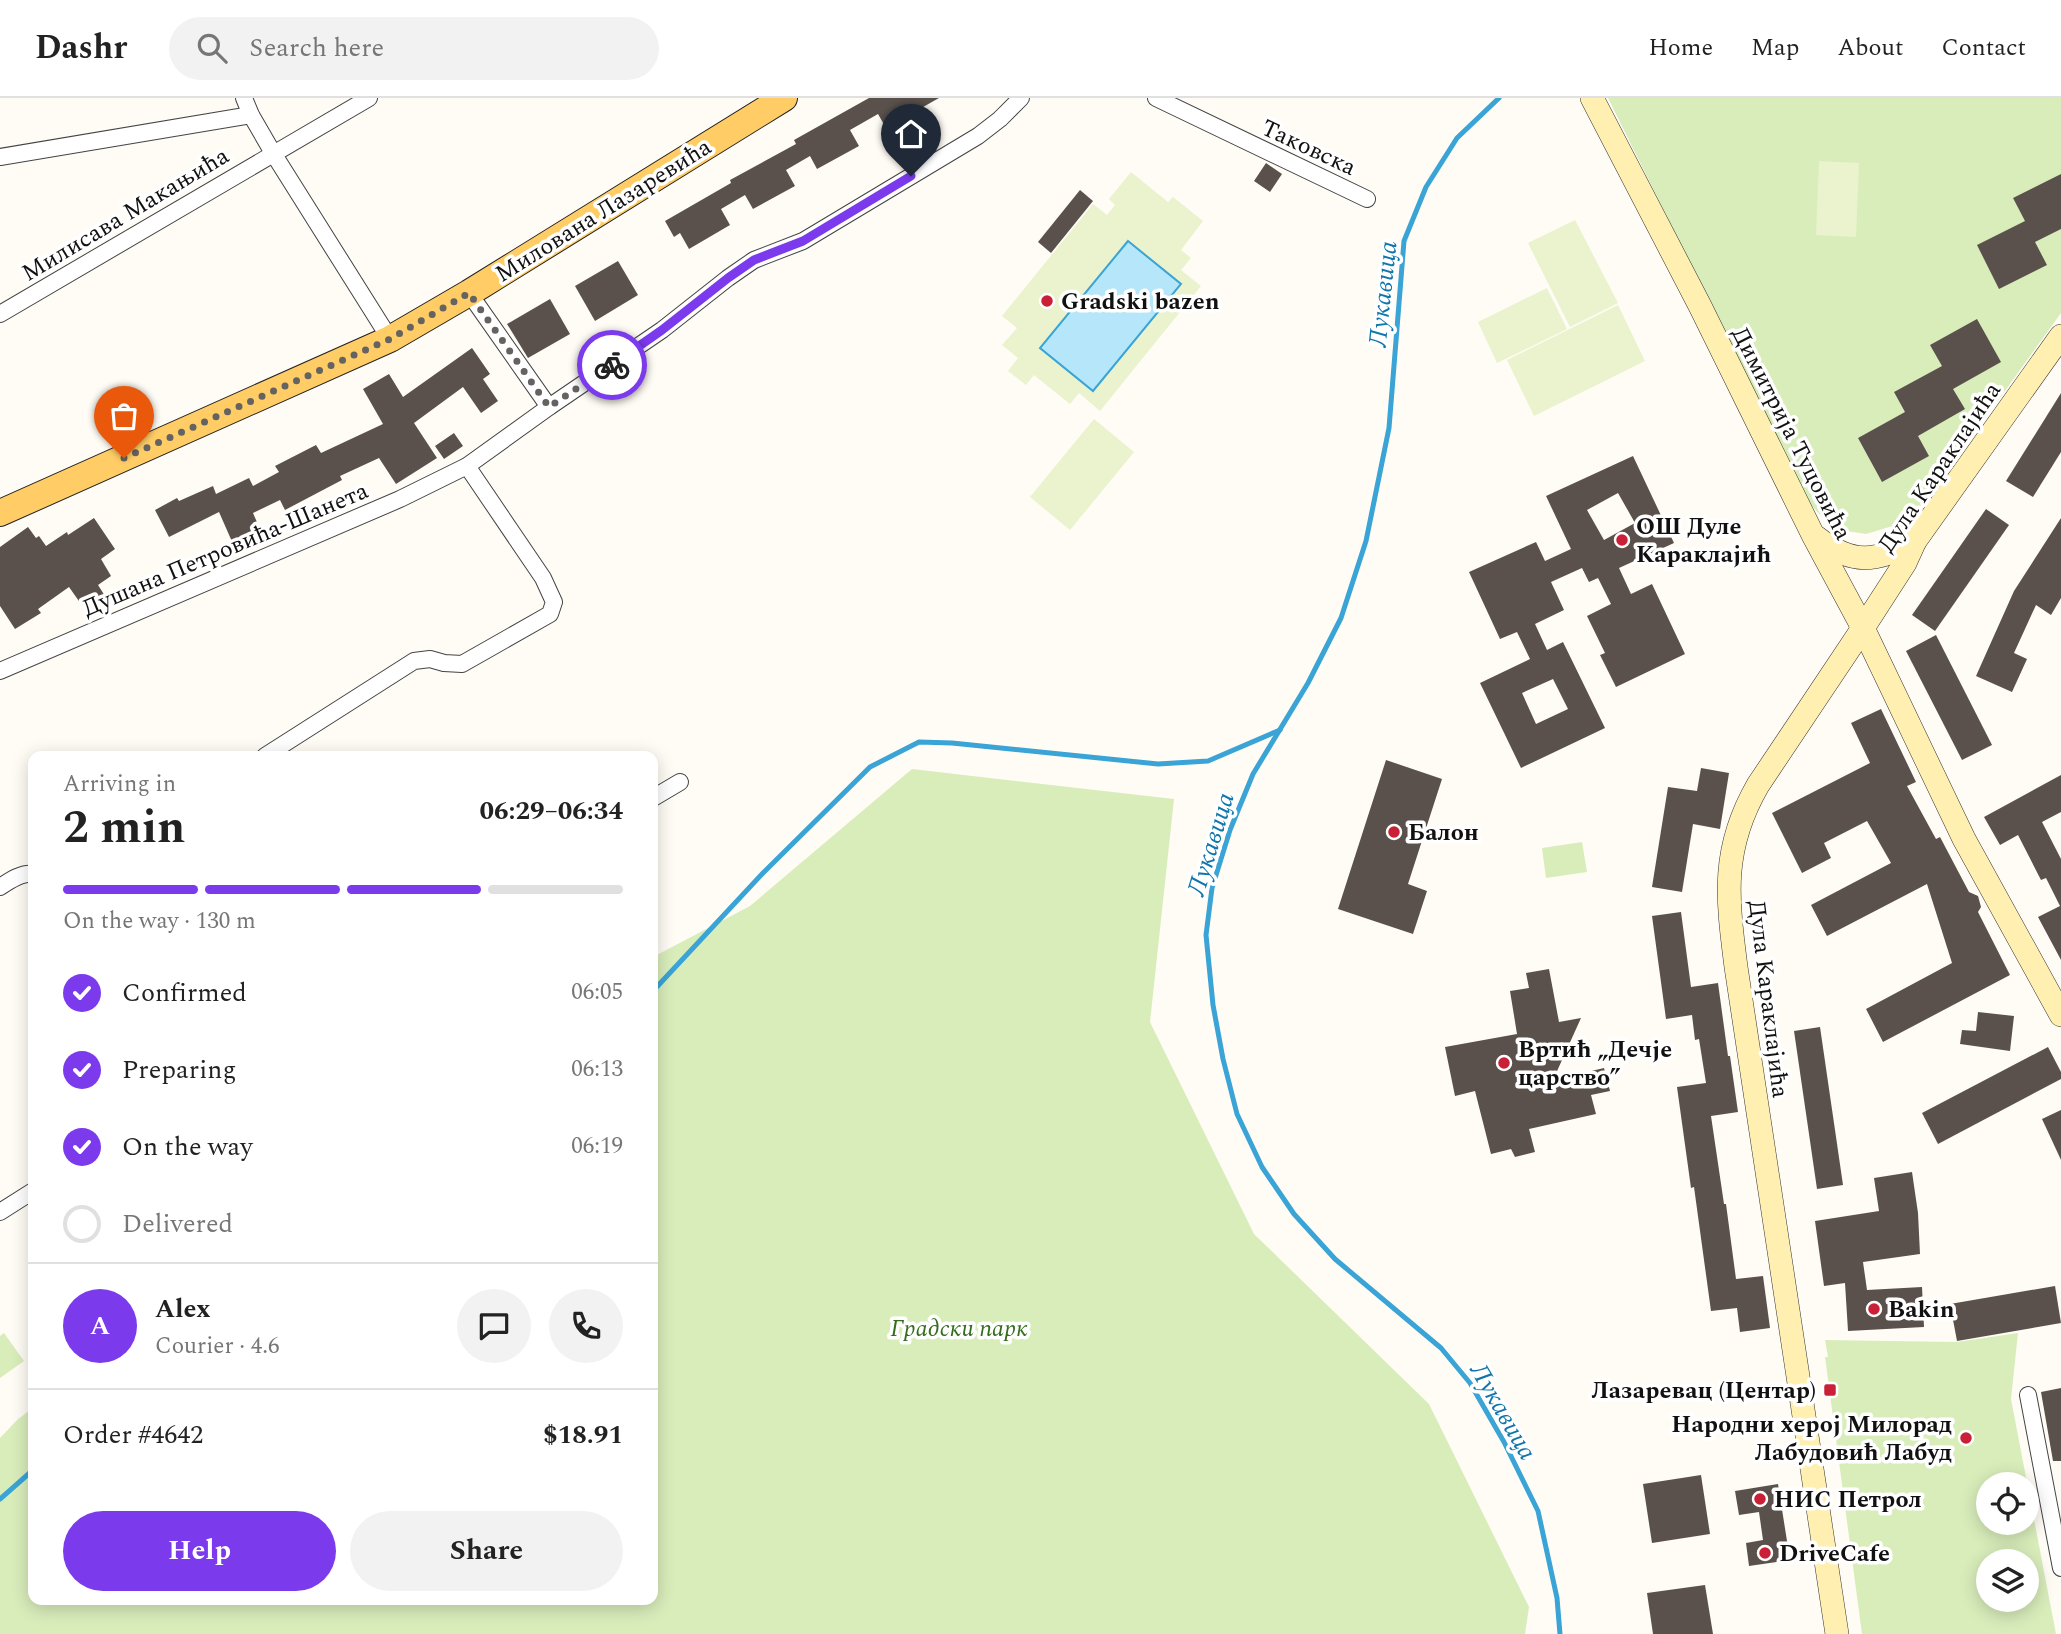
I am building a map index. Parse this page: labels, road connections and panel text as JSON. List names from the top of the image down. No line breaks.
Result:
{"streets":{"main road":["Милована Лазаревића"],"street":["Таковска","Милисава Макањића","Димитрија Туцовића","Дула Караклајића","Душана Петровића-Шанета"]},"crossings":[["Димитрија Туцовића","Дула Караклајића"]],"water":["Лукавица"],"parks":["Градски парк"],"places":{"other":["Gradski bazen","ОШ Дуле Караклајић","Балон","Вртић „Дечје царство”","Bakin","Народни херој Милорад Лабудовић Лабуд","НИС Петрол","DriveCafe"],"transit":["Лазаревац (Центар)"]},"page":{"header":"Dashr","search":"Search here","nav":["Home","Map","About","Contact"],"heading":["2 min","Arriving in","06:29–06:34"],"panel":["Alex","Courier · 4.6","Order #4642","$18.91"],"bar":"On the way · 130 m","list":[["Confirmed","06:05"],["Preparing","06:13"],["On the way","06:19"],"Delivered"],"round":"A","buttons":["Help","Share"]}}
